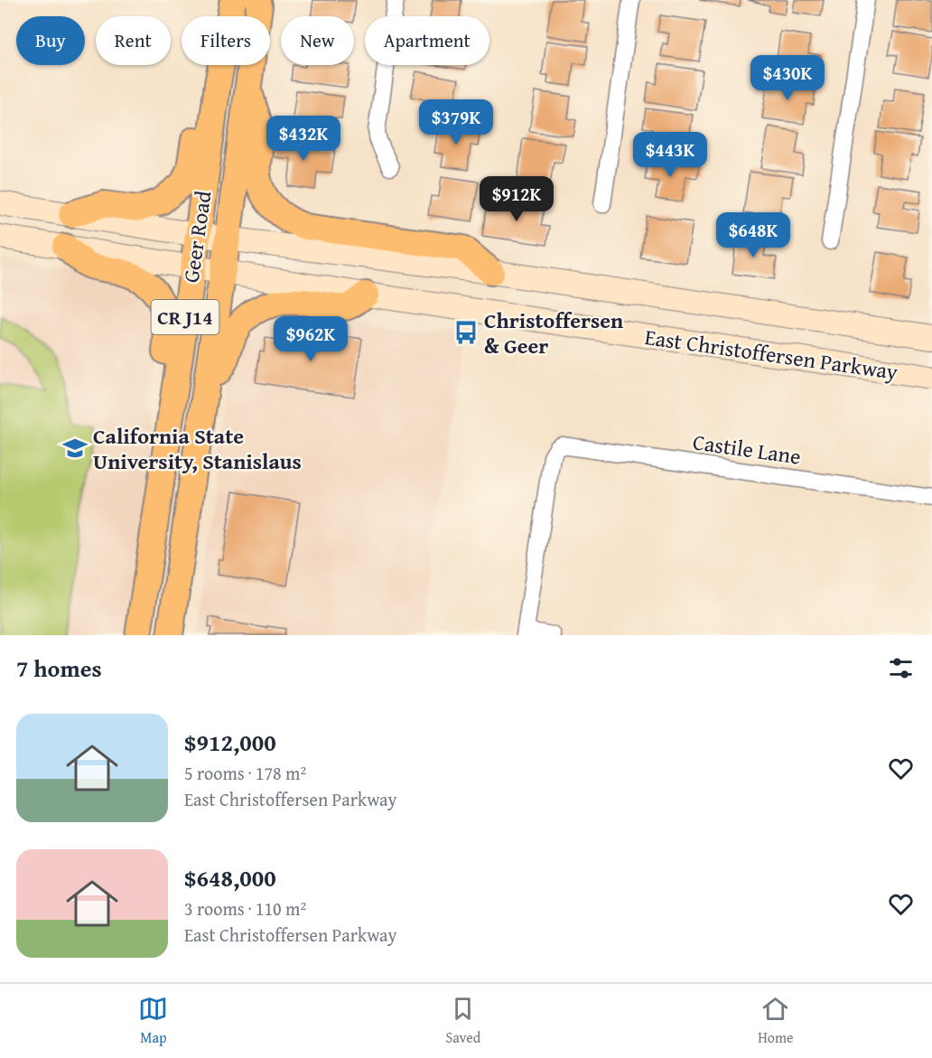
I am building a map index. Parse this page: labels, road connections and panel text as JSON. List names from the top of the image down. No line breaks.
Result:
{"streets":{"main road":["Geer Road","CR J14"],"street":["East Christoffersen Parkway","Castile Lane"]},"crossings":[["Geer Road","East Christoffersen Parkway"]],"places":{"bus stop":["Christoffersen & Geer"],"school or university":["California State University, Stanislaus"]},"page":{"chip":["Buy","Rent","Filters","New","Apartment"],"price":["$430K","$379K","$432K","$443K","$912K","$648K","$962K"],"heading":"7 homes","list":[{"name":"$912,000","note":"5 rooms · 178 m² · East Christoffersen Parkway"},{"name":"$648,000","note":"3 rooms · 110 m² · East Christoffersen Parkway"}],"tabs":["Map","Saved","Home"]}}
